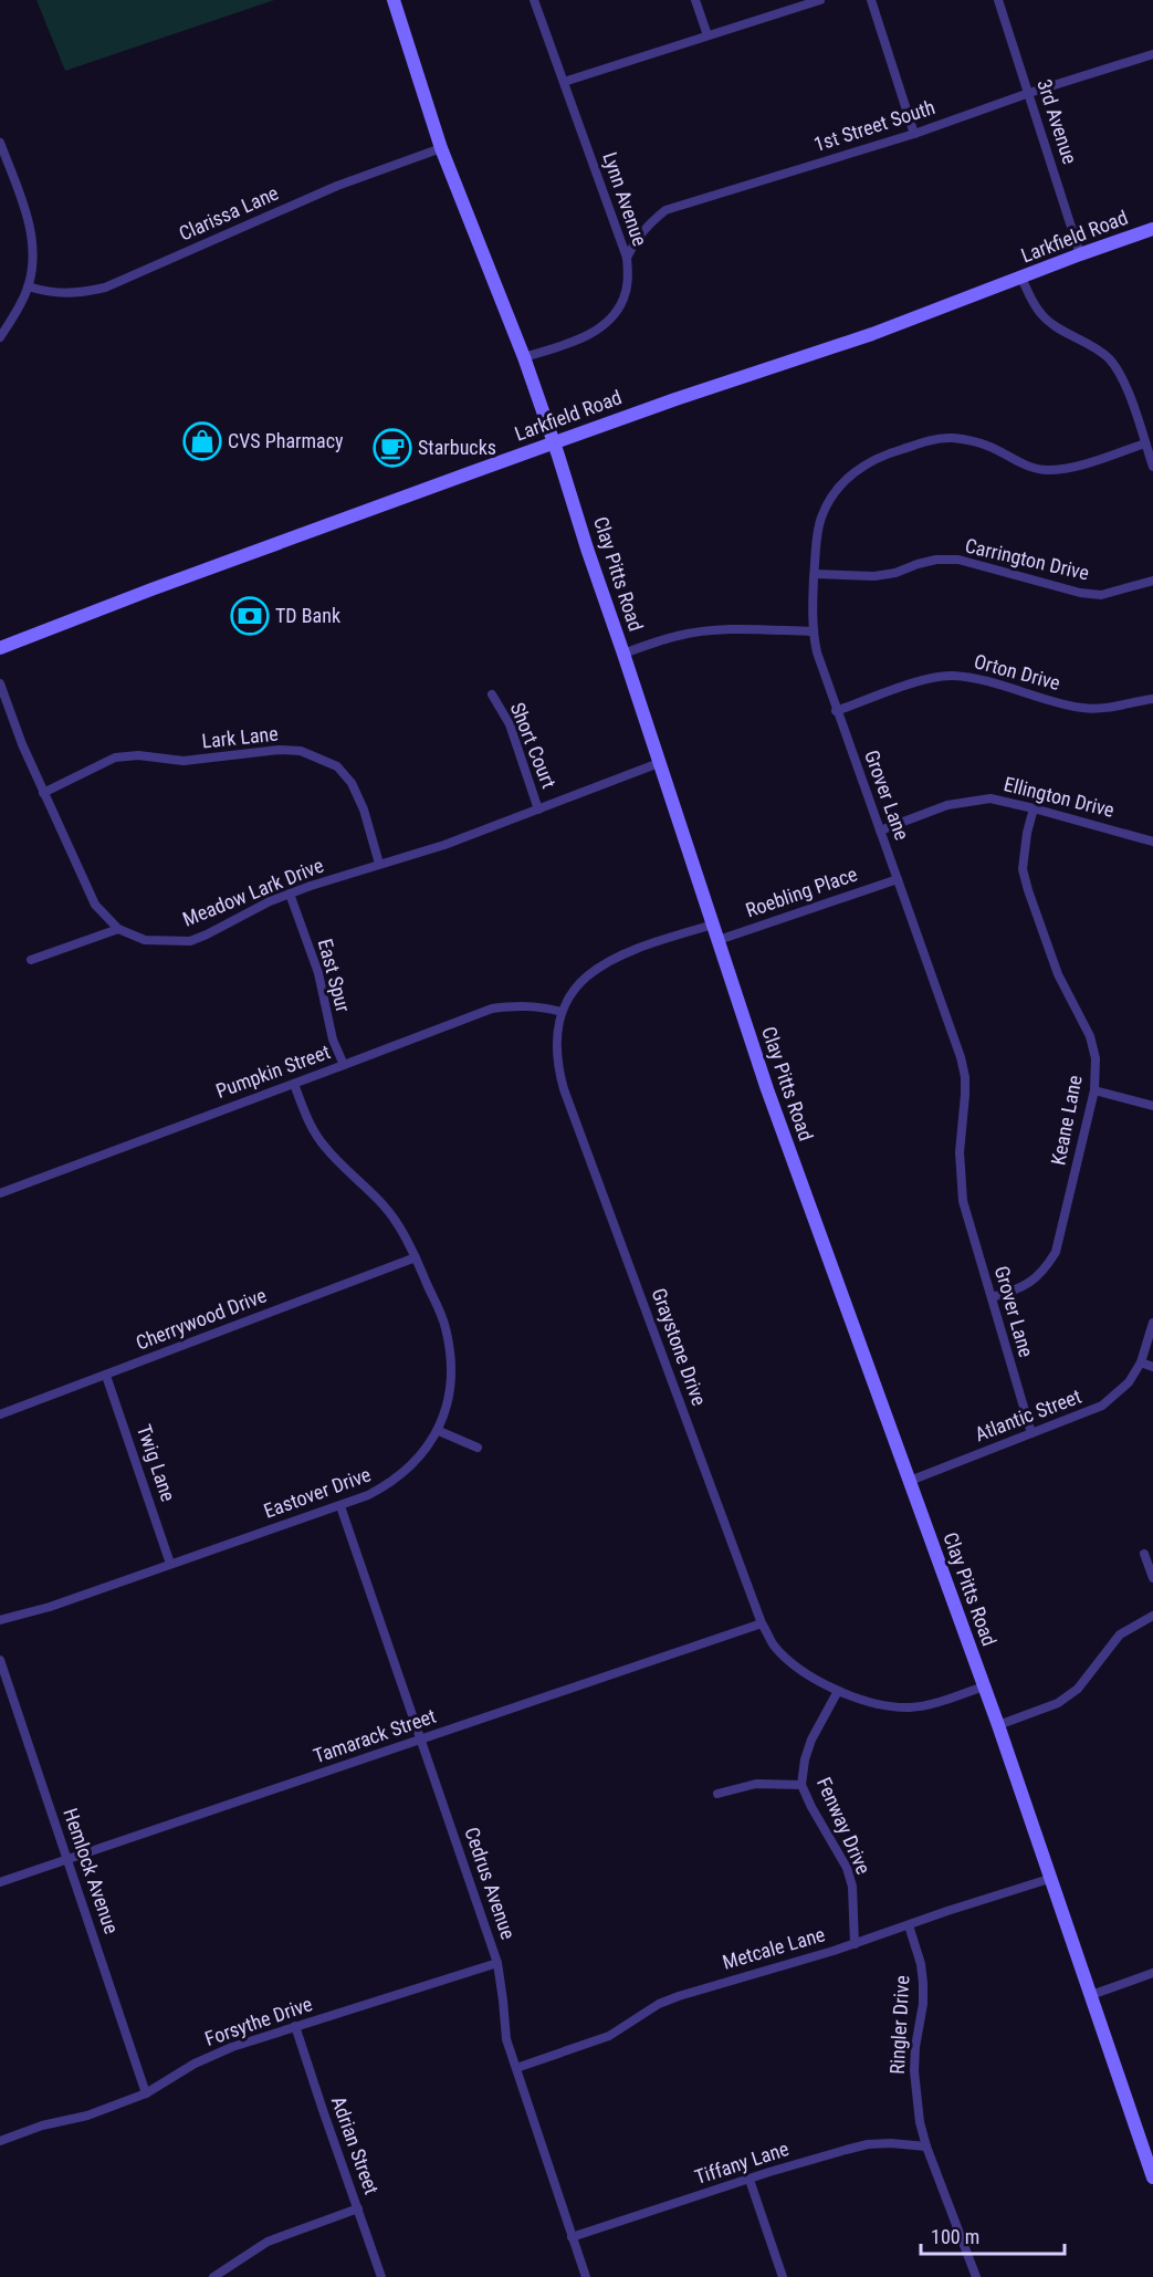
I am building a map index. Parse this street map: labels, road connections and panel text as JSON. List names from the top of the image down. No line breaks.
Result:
{"streets":{"street":["3rd Avenue","1st Street South","Lynn Avenue","Clarissa Lane","Larkfield Road","Carrington Drive","Clay Pitts Road","Orton Drive","Lark Lane","Short Court","Grover Lane","Ellington Drive","Meadow Lark Drive","Roebling Place","East Spur","Pumpkin Street","Keane Lane","Cherrywood Drive","Graystone Drive","Atlantic Street","Twig Lane","Eastover Drive","Tamarack Street","Fenway Drive","Hemlock Avenue","Cedrus Avenue","Metcale Lane","Forsythe Drive","Ringler Drive","Adrian Street","Tiffany Lane"]},"crossings":[["3rd Avenue","1st Street South"],["3rd Avenue","Larkfield Road"],["1st Street South","Lynn Avenue"],["Lynn Avenue","Clay Pitts Road"],["Clarissa Lane","Clay Pitts Road"],["Larkfield Road","Clay Pitts Road"],["Carrington Drive","Grover Lane"],["Clay Pitts Road","Meadow Lark Drive"],["Clay Pitts Road","Roebling Place"],["Clay Pitts Road","Graystone Drive"],["Clay Pitts Road","Atlantic Street"],["Clay Pitts Road","Metcale Lane"],["Orton Drive","Grover Lane"],["Lark Lane","Meadow Lark Drive"],["Short Court","Meadow Lark Drive"],["Grover Lane","Ellington Drive"],["Grover Lane","Roebling Place"],["Grover Lane","Keane Lane"],["Grover Lane","Atlantic Street"],["Ellington Drive","Keane Lane"],["Meadow Lark Drive","East Spur"],["East Spur","Pumpkin Street"],["Pumpkin Street","Graystone Drive"],["Pumpkin Street","Eastover Drive"],["Cherrywood Drive","Twig Lane"],["Cherrywood Drive","Eastover Drive"],["Graystone Drive","Tamarack Street"],["Graystone Drive","Fenway Drive"],["Twig Lane","Eastover Drive"],["Eastover Drive","Cedrus Avenue"],["Tamarack Street","Hemlock Avenue"],["Tamarack Street","Cedrus Avenue"],["Fenway Drive","Metcale Lane"],["Hemlock Avenue","Forsythe Drive"],["Cedrus Avenue","Metcale Lane"],["Cedrus Avenue","Forsythe Drive"],["Cedrus Avenue","Tiffany Lane"],["Metcale Lane","Ringler Drive"],["Forsythe Drive","Adrian Street"],["Ringler Drive","Tiffany Lane"]],"places":{"shop":["CVS Pharmacy"],"cafe":["Starbucks"],"bank":["TD Bank"]},"scale_bar":"100 m"}
